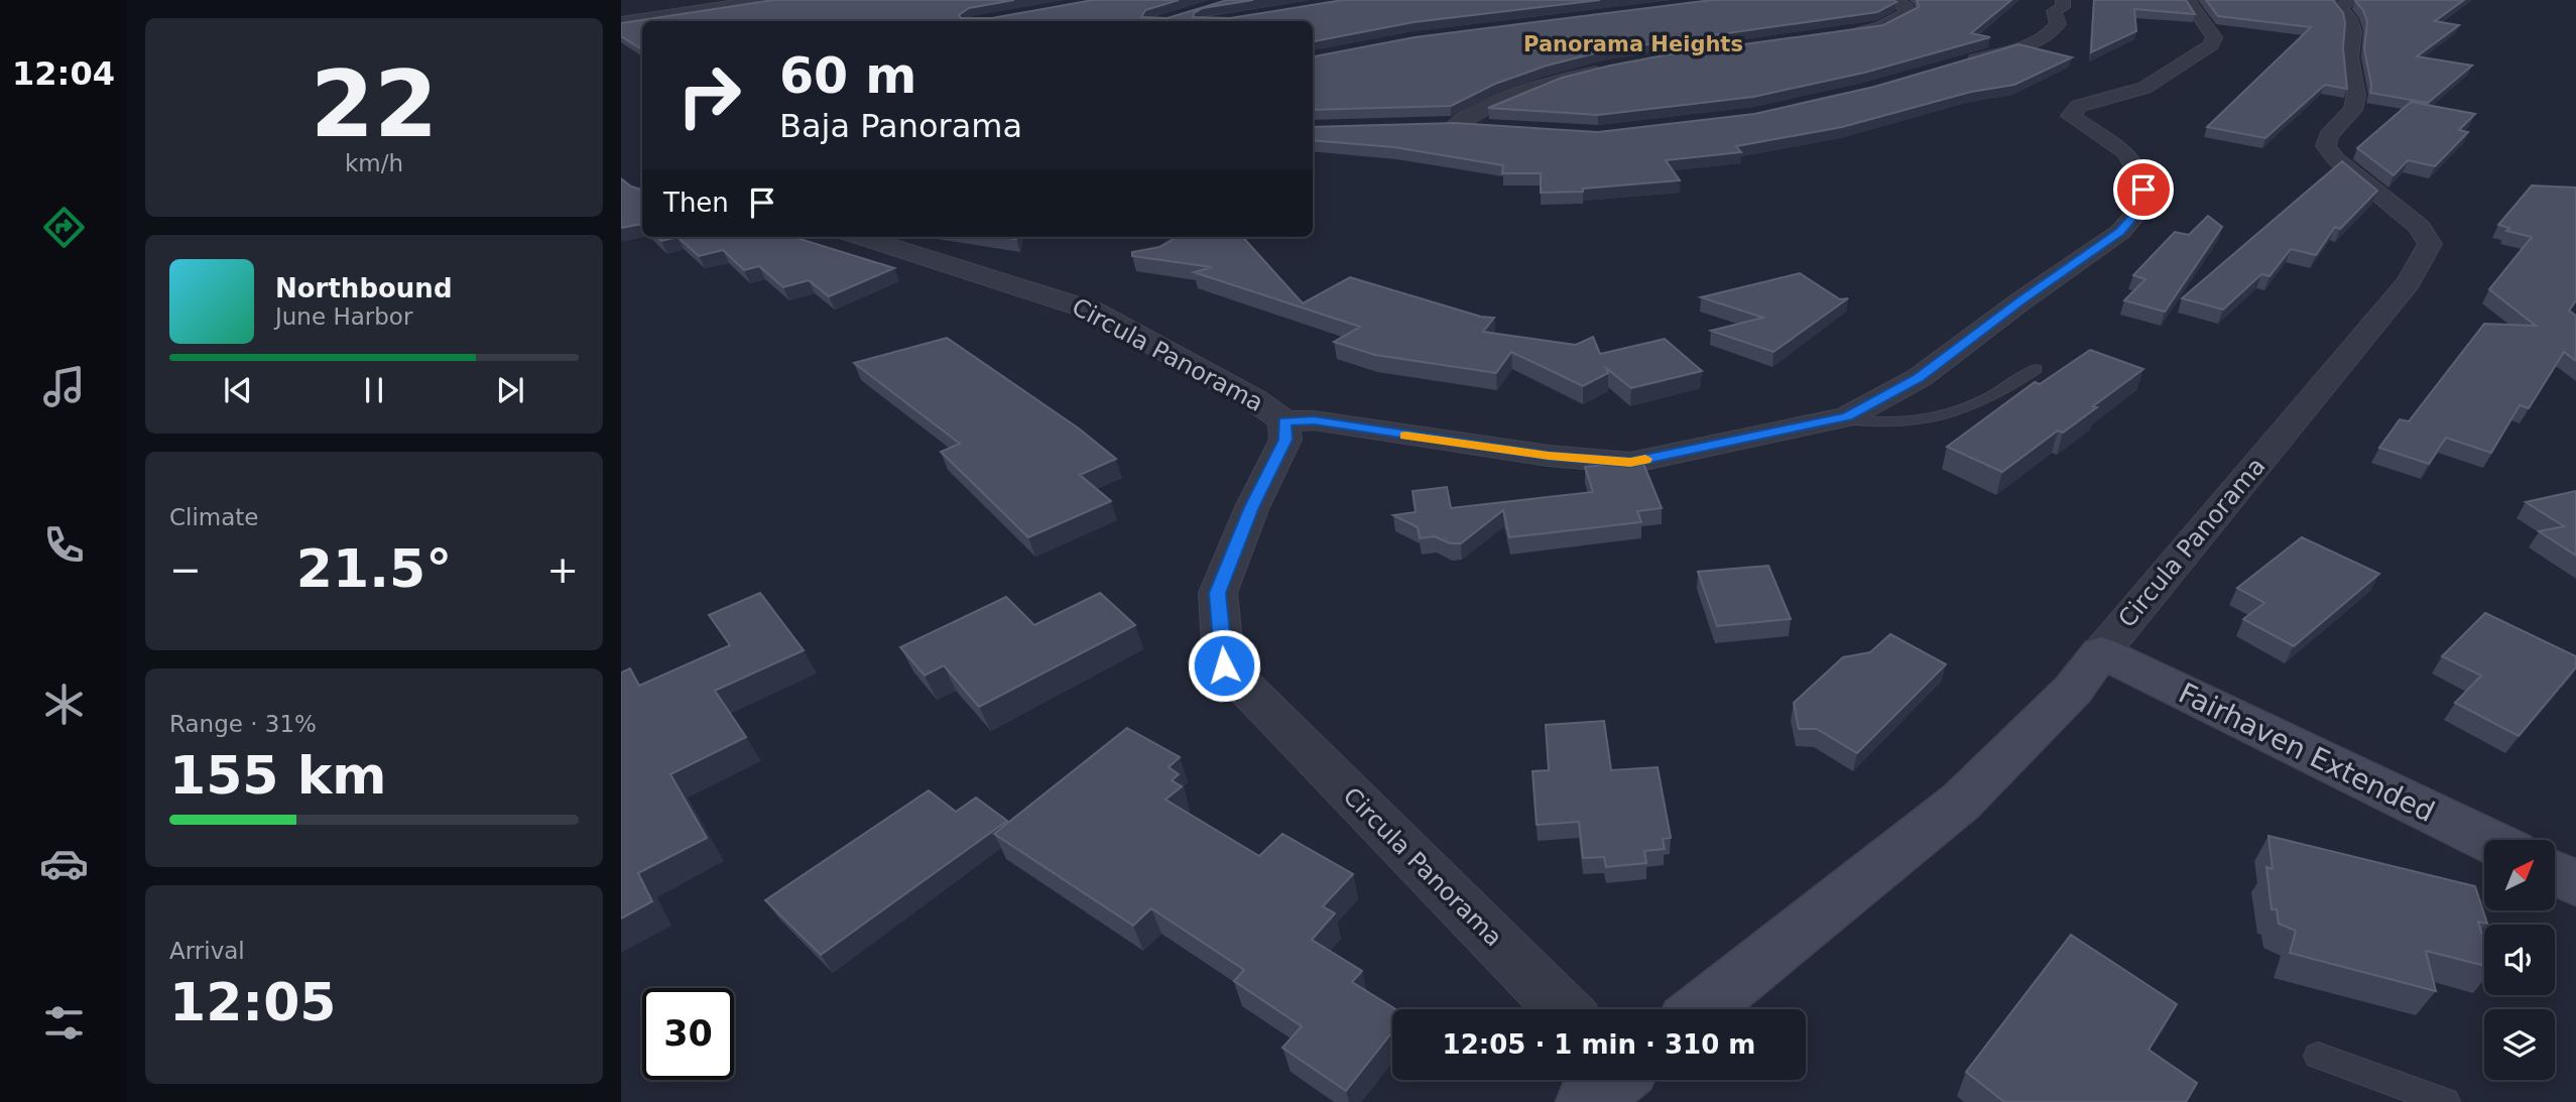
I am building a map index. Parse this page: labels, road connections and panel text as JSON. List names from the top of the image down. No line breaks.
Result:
{"streets":{"street":["Circula Panorama","Fairhaven Extended"]},"crossings":[["Circula Panorama","Fairhaven Extended"]],"districts":["Panorama Heights"],"north":"top right","page":{"tabs":"12:04","tile":[["22","km/h"],"Climate",["Range · 31%","155 km"],["Arrival","12:05"]],"turn":["60 m","Baja Panorama"],"then":"Then","song":["Northbound","June Harbor"],"heat":["−","21.5°","+"],"limit":"30","trip":"12:05 · 1 min · 310 m"}}
